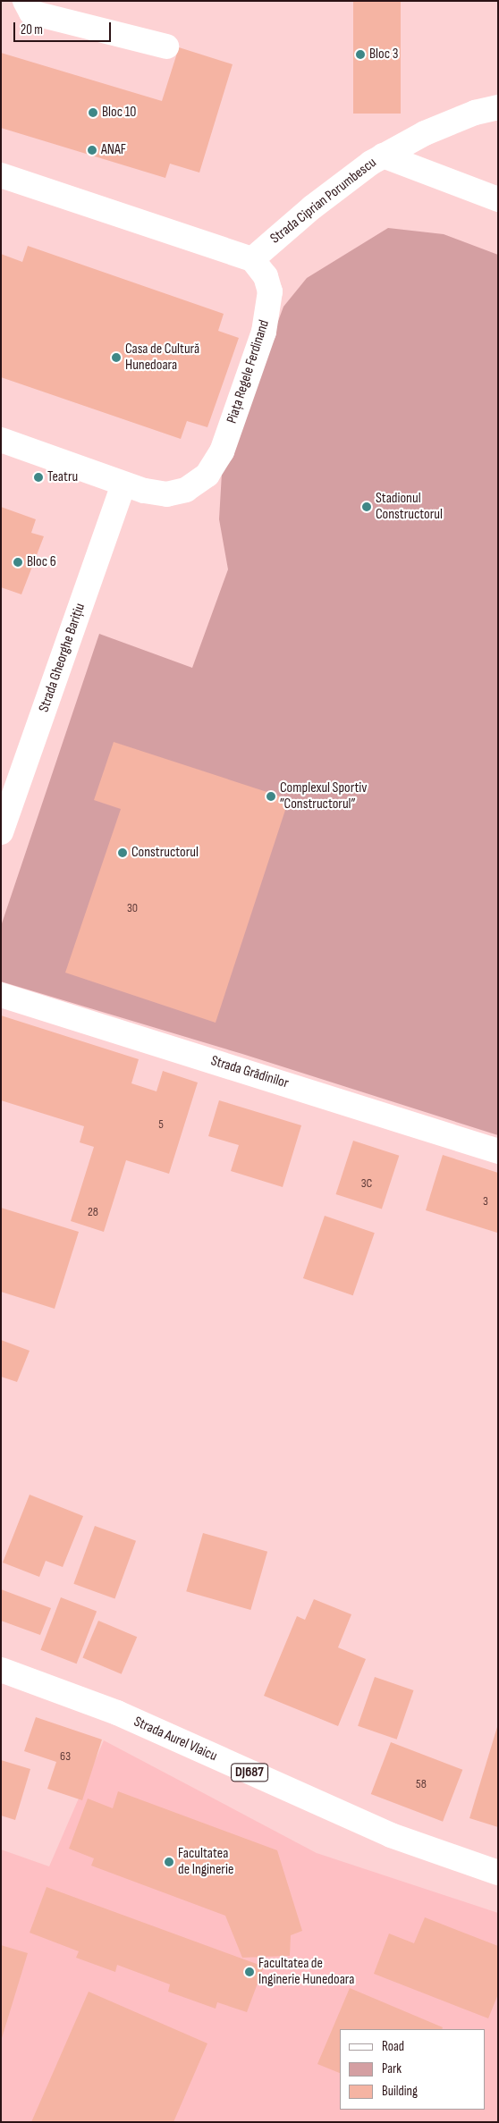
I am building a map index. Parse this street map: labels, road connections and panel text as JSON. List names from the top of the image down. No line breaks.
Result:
{"streets":{"street":["Strada Ciprian Porumbescu","Piața Regele Ferdinand","Strada Gheorghe Barițiu","Strada Grădinilor","Strada Aurel Vlaicu","DJ687"]},"crossings":[["Strada Ciprian Porumbescu","Piața Regele Ferdinand"],["Piața Regele Ferdinand","Strada Gheorghe Barițiu"]],"places":["Bloc 3","Bloc 10","ANAF","Casa de Cultură Hunedoara","Teatru","Stadionul Constructorul","Bloc 6","Complexul Sportiv ”Constructorul”","Constructorul","Facultatea de Inginerie","Facultatea de Inginerie Hunedoara"],"house_numbers":["30","5","3C","3","28","63","58"],"legend":["Road","Park","Building"],"scale_bar":"20 m"}
